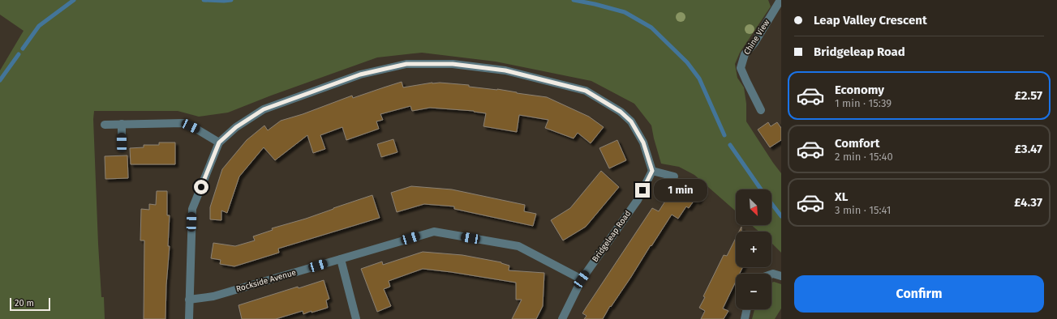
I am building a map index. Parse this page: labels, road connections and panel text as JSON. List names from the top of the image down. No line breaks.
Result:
{"streets":{"street":["Chine View","Bridgeleap Road","Rockside Avenue"]},"crossings":[["Bridgeleap Road","Rockside Avenue"]],"scale_bar":"20 m","north":"bottom right","page":{"banner":["Leap Valley Crescent","Bridgeleap Road"],"list":[{"name":"Economy","note":"1 min · 15:39","value":"£2.57"},{"name":"Comfort","note":"2 min · 15:40","value":"£3.47"},{"name":"XL","note":"3 min · 15:41","value":"£4.37"}],"bubble":"1 min","map_buttons":["+","−"],"buttons":"Confirm","scale":"20 m"}}
